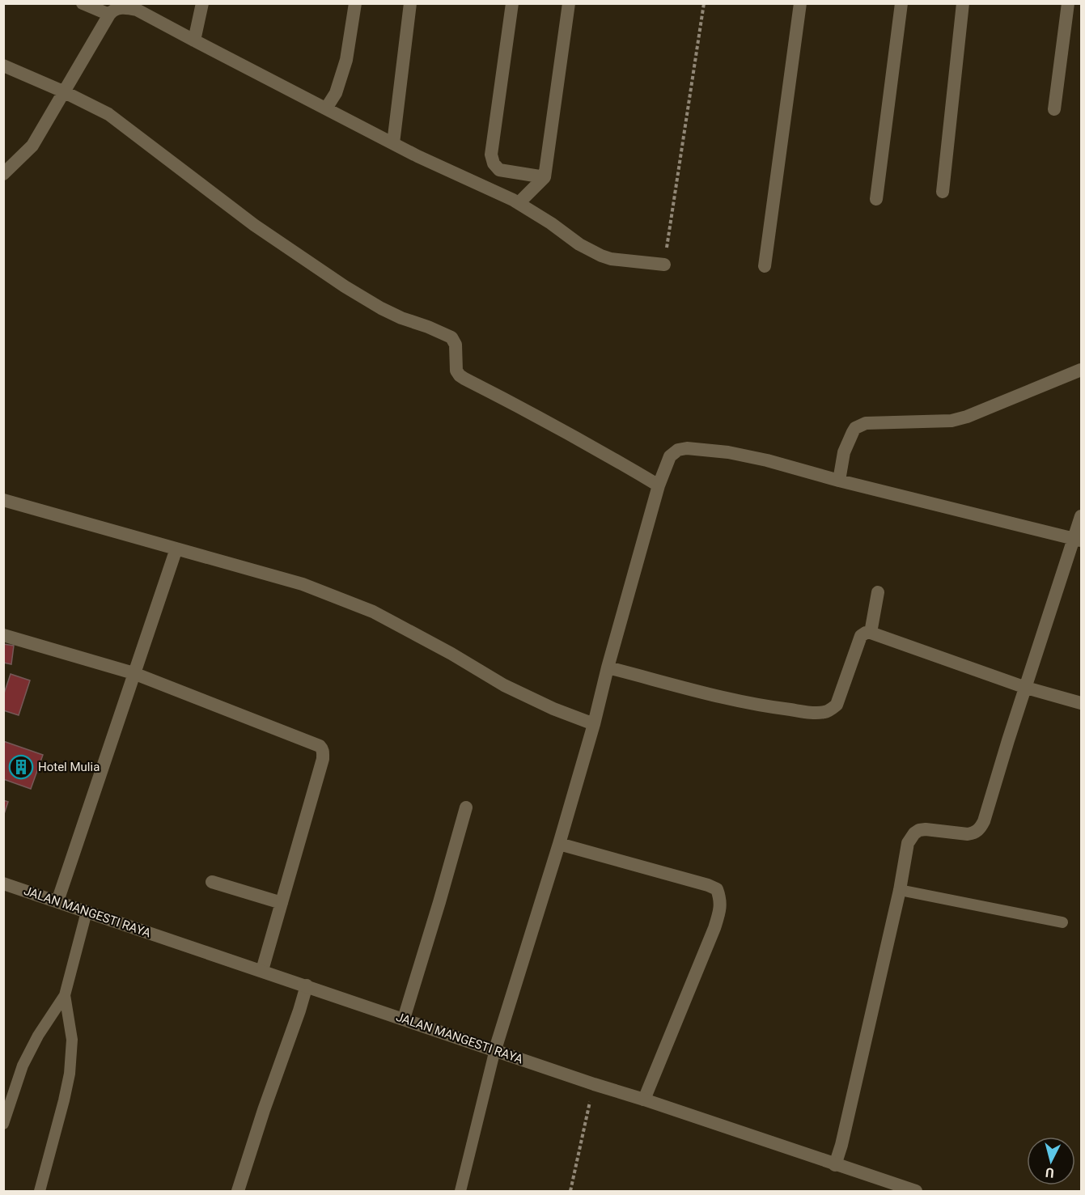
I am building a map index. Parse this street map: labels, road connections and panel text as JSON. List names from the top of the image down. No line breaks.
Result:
{"streets":{"street":["JALAN MANGESTI RAYA"]},"places":{"building":["Hotel Mulia"]},"north":"bottom"}
